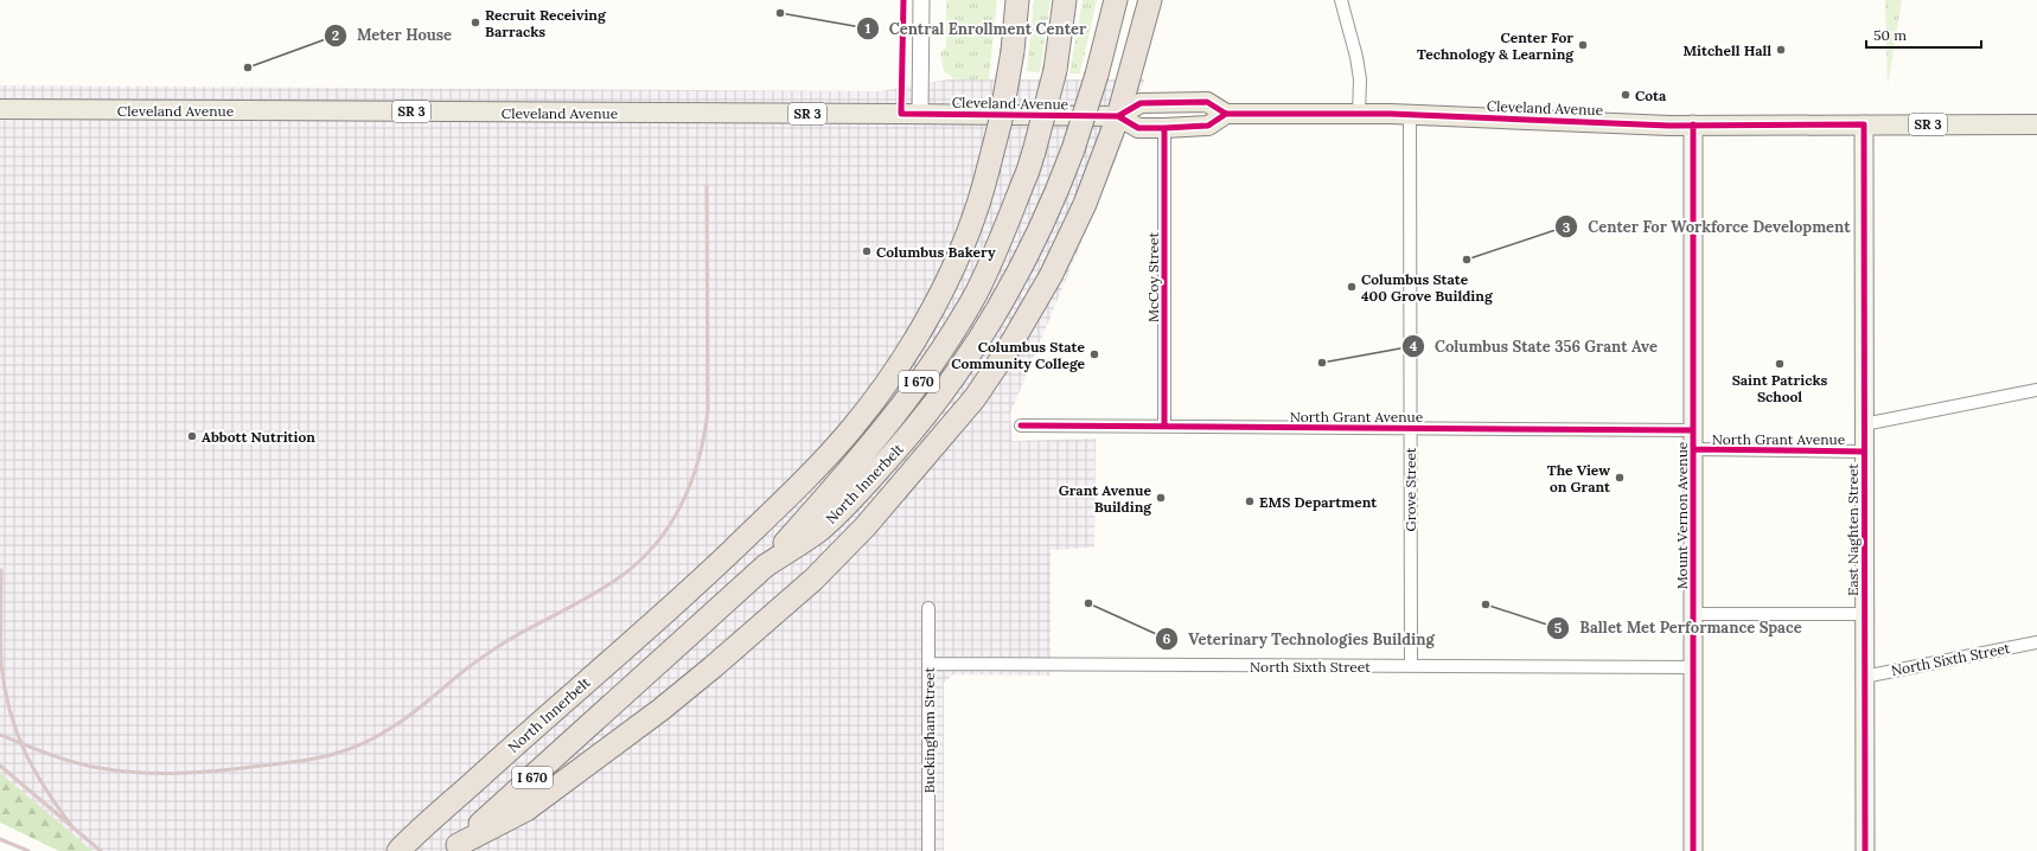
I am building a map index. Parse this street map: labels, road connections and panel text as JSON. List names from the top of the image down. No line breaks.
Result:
{"streets":{"highway":["I 670","North Innerbelt"],"main road":["Cleveland Avenue","SR 3","Mount Vernon Avenue","East Naghten Street"],"street":["McCoy Street","North Grant Avenue","Grove Street","North Sixth Street","Buckingham Street"]},"crossings":[["Cleveland Avenue","McCoy Street"],["Cleveland Avenue","Grove Street"],["Cleveland Avenue","Mount Vernon Avenue"],["Cleveland Avenue","East Naghten Street"],["McCoy Street","North Grant Avenue"],["I 670","North Innerbelt"],["North Grant Avenue","Grove Street"],["North Grant Avenue","Mount Vernon Avenue"],["North Grant Avenue","East Naghten Street"],["Grove Street","North Sixth Street"],["Mount Vernon Avenue","North Sixth Street"],["East Naghten Street","North Sixth Street"],["North Sixth Street","Buckingham Street"]],"places":["Central Enrollment Center","Recruit Receiving Barracks","Center For Technology & Learning","Mitchell Hall","Meter House","Cota","Columbus Bakery","Center For Workforce Development","Columbus State 400 Grove Building","Columbus State Community College","Columbus State 356 Grant Ave","Saint Patricks School","Abbott Nutrition","The View on Grant","Grant Avenue Building","EMS Department","Veterinary Technologies Building","Ballet Met Performance Space"],"scale_bar":"50 m"}
